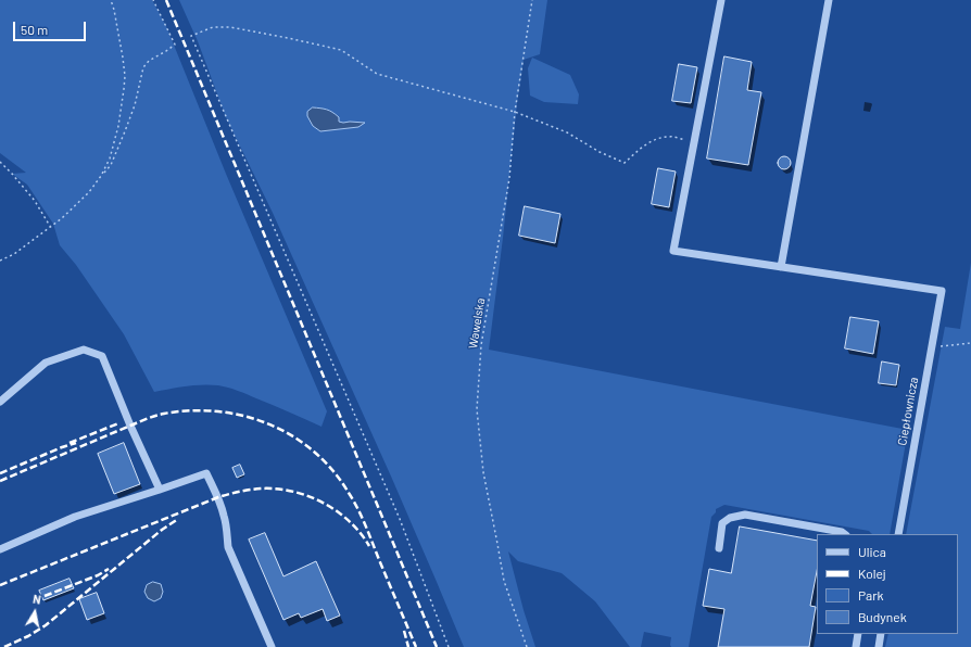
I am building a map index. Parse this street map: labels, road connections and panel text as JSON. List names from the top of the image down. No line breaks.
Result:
{"streets":{"lane":["Ciepłownicza"],"path":["Wawelska"]},"legend":["Ulica","Kolej","Park","Budynek"],"scale_bar":"50 m","north":"top"}
